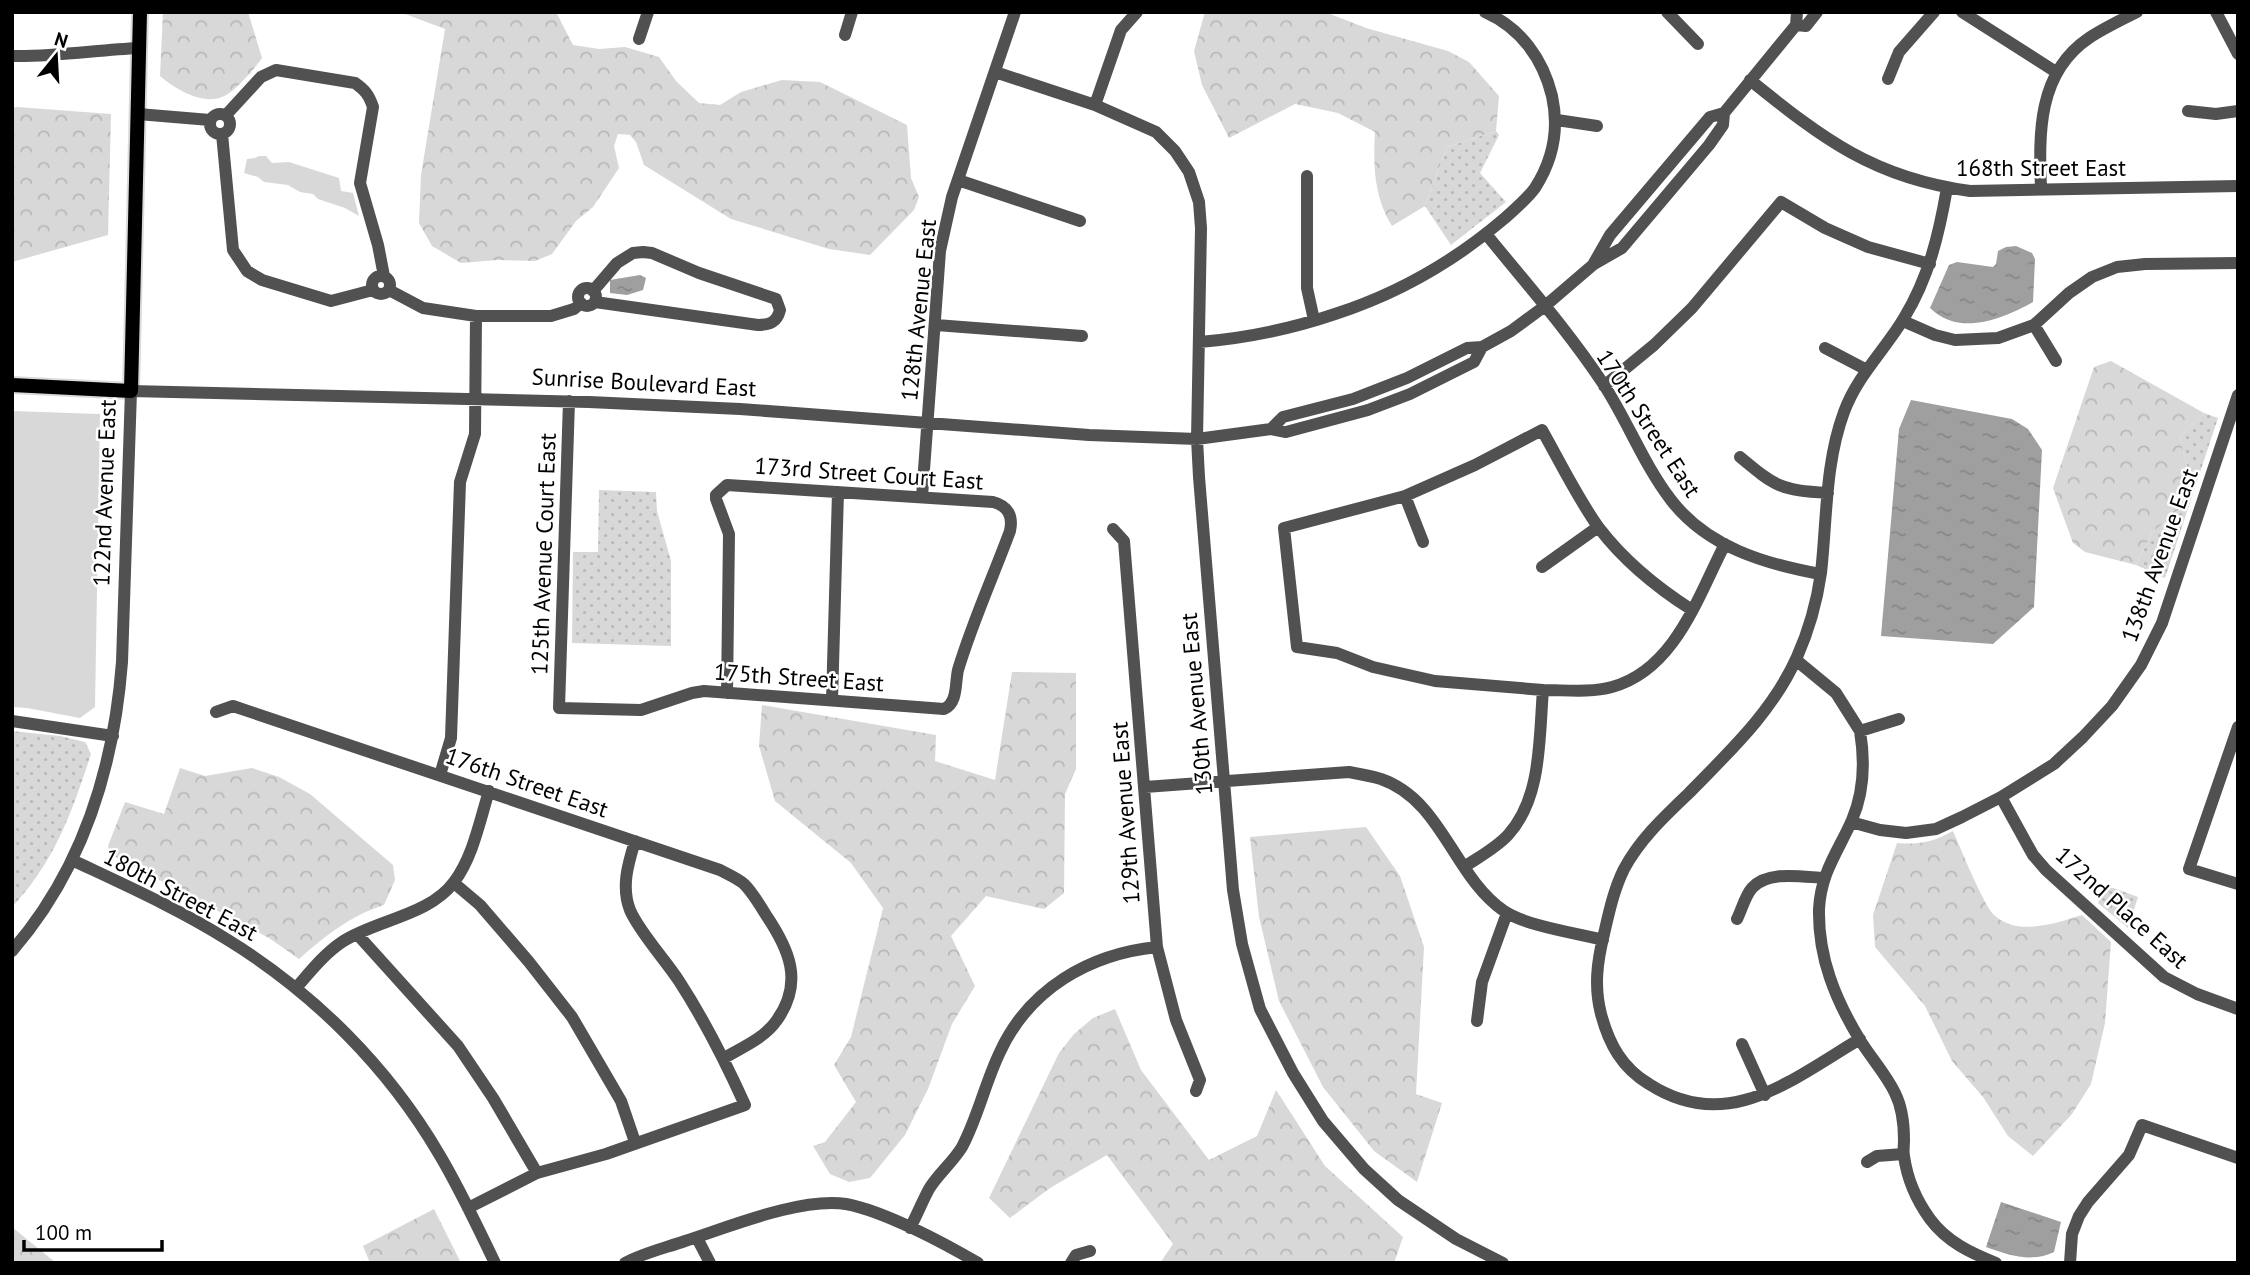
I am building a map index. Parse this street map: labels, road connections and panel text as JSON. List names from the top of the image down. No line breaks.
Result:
{"streets":{"main road":["Sunrise Boulevard East","122nd Avenue East"],"street":["168th Street East","128th Avenue East","170th Street East","173rd Street Court East","125th Avenue Court East","138th Avenue East","175th Street East","130th Avenue East","176th Street East","129th Avenue East","180th Street East","172nd Place East"]},"crossings":[["168th Street East","Sunrise Boulevard East"],["128th Avenue East","Sunrise Boulevard East"],["128th Avenue East","173rd Street Court East"],["128th Avenue East","130th Avenue East"],["Sunrise Boulevard East","170th Street East"],["Sunrise Boulevard East","122nd Avenue East"],["Sunrise Boulevard East","125th Avenue Court East"],["Sunrise Boulevard East","130th Avenue East"],["173rd Street Court East","175th Street East"],["122nd Avenue East","180th Street East"],["125th Avenue Court East","175th Street East"],["138th Avenue East","172nd Place East"]],"scale_bar":"100 m","north":"top"}
